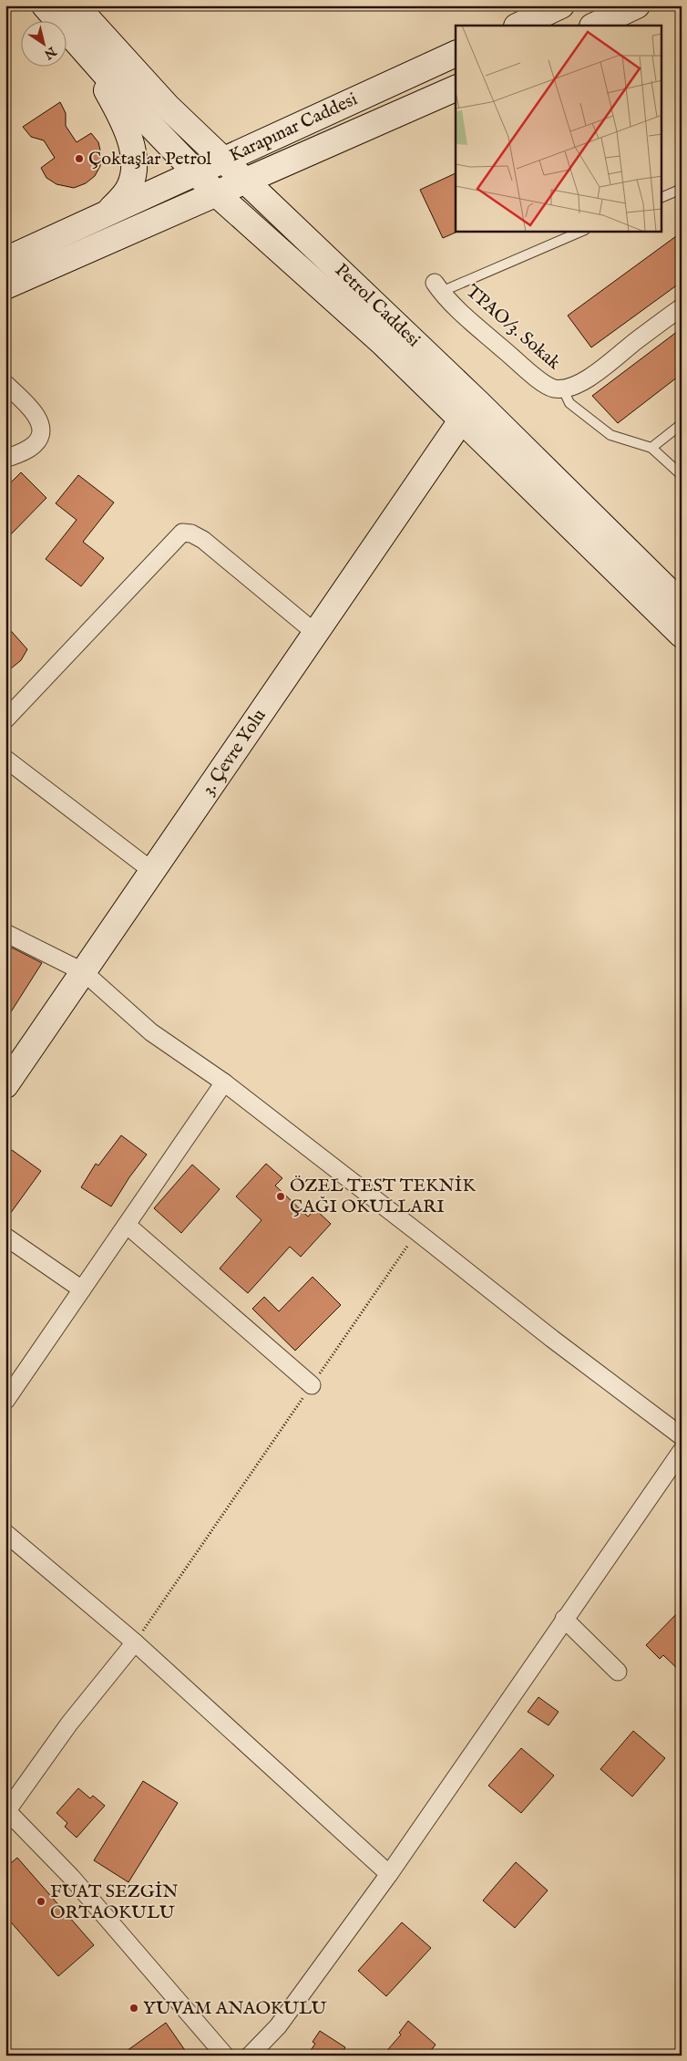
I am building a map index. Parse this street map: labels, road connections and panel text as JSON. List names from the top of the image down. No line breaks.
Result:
{"streets":{"main road":["Karapınar Caddesi","Petrol Caddesi","3. Çevre Yolu"],"street":["TPAO/3. Sokak"]},"crossings":[["Karapınar Caddesi","Petrol Caddesi"],["Petrol Caddesi","3. Çevre Yolu"]],"places":["Çoktaşlar Petrol","ÖZEL TEST TEKNİK ÇAĞI OKULLARI","FUAT SEZGİN ORTAOKULU","YUVAM ANAOKULU"],"north":"bottom right"}
